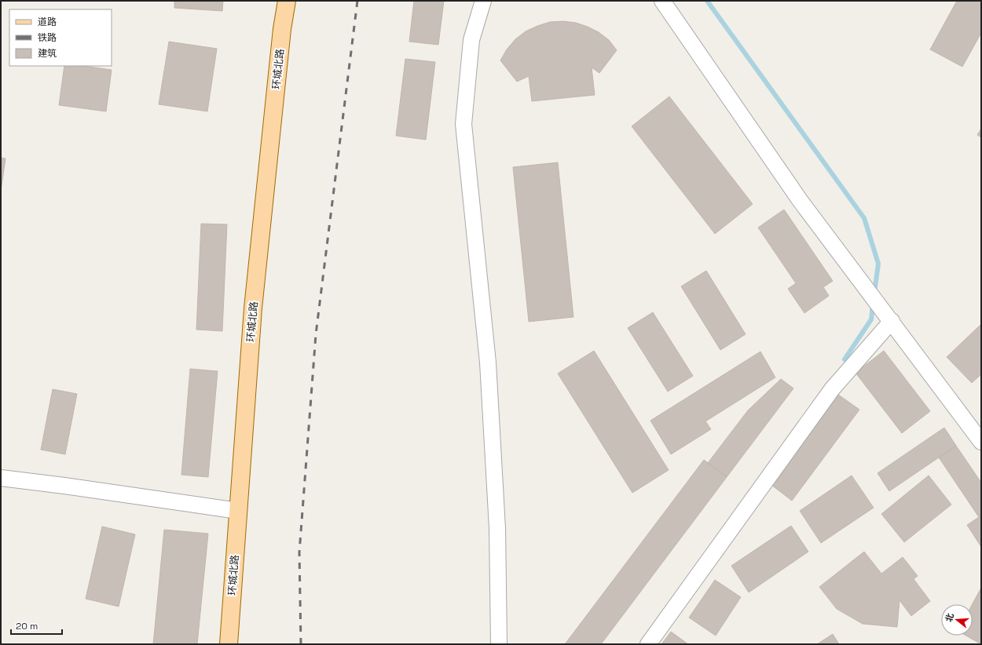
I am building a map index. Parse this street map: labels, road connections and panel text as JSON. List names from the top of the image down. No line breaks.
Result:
{"streets":{"main road":["环城北路"]},"legend":["道路","铁路","建筑"],"scale_bar":"20 m","north":"left"}
